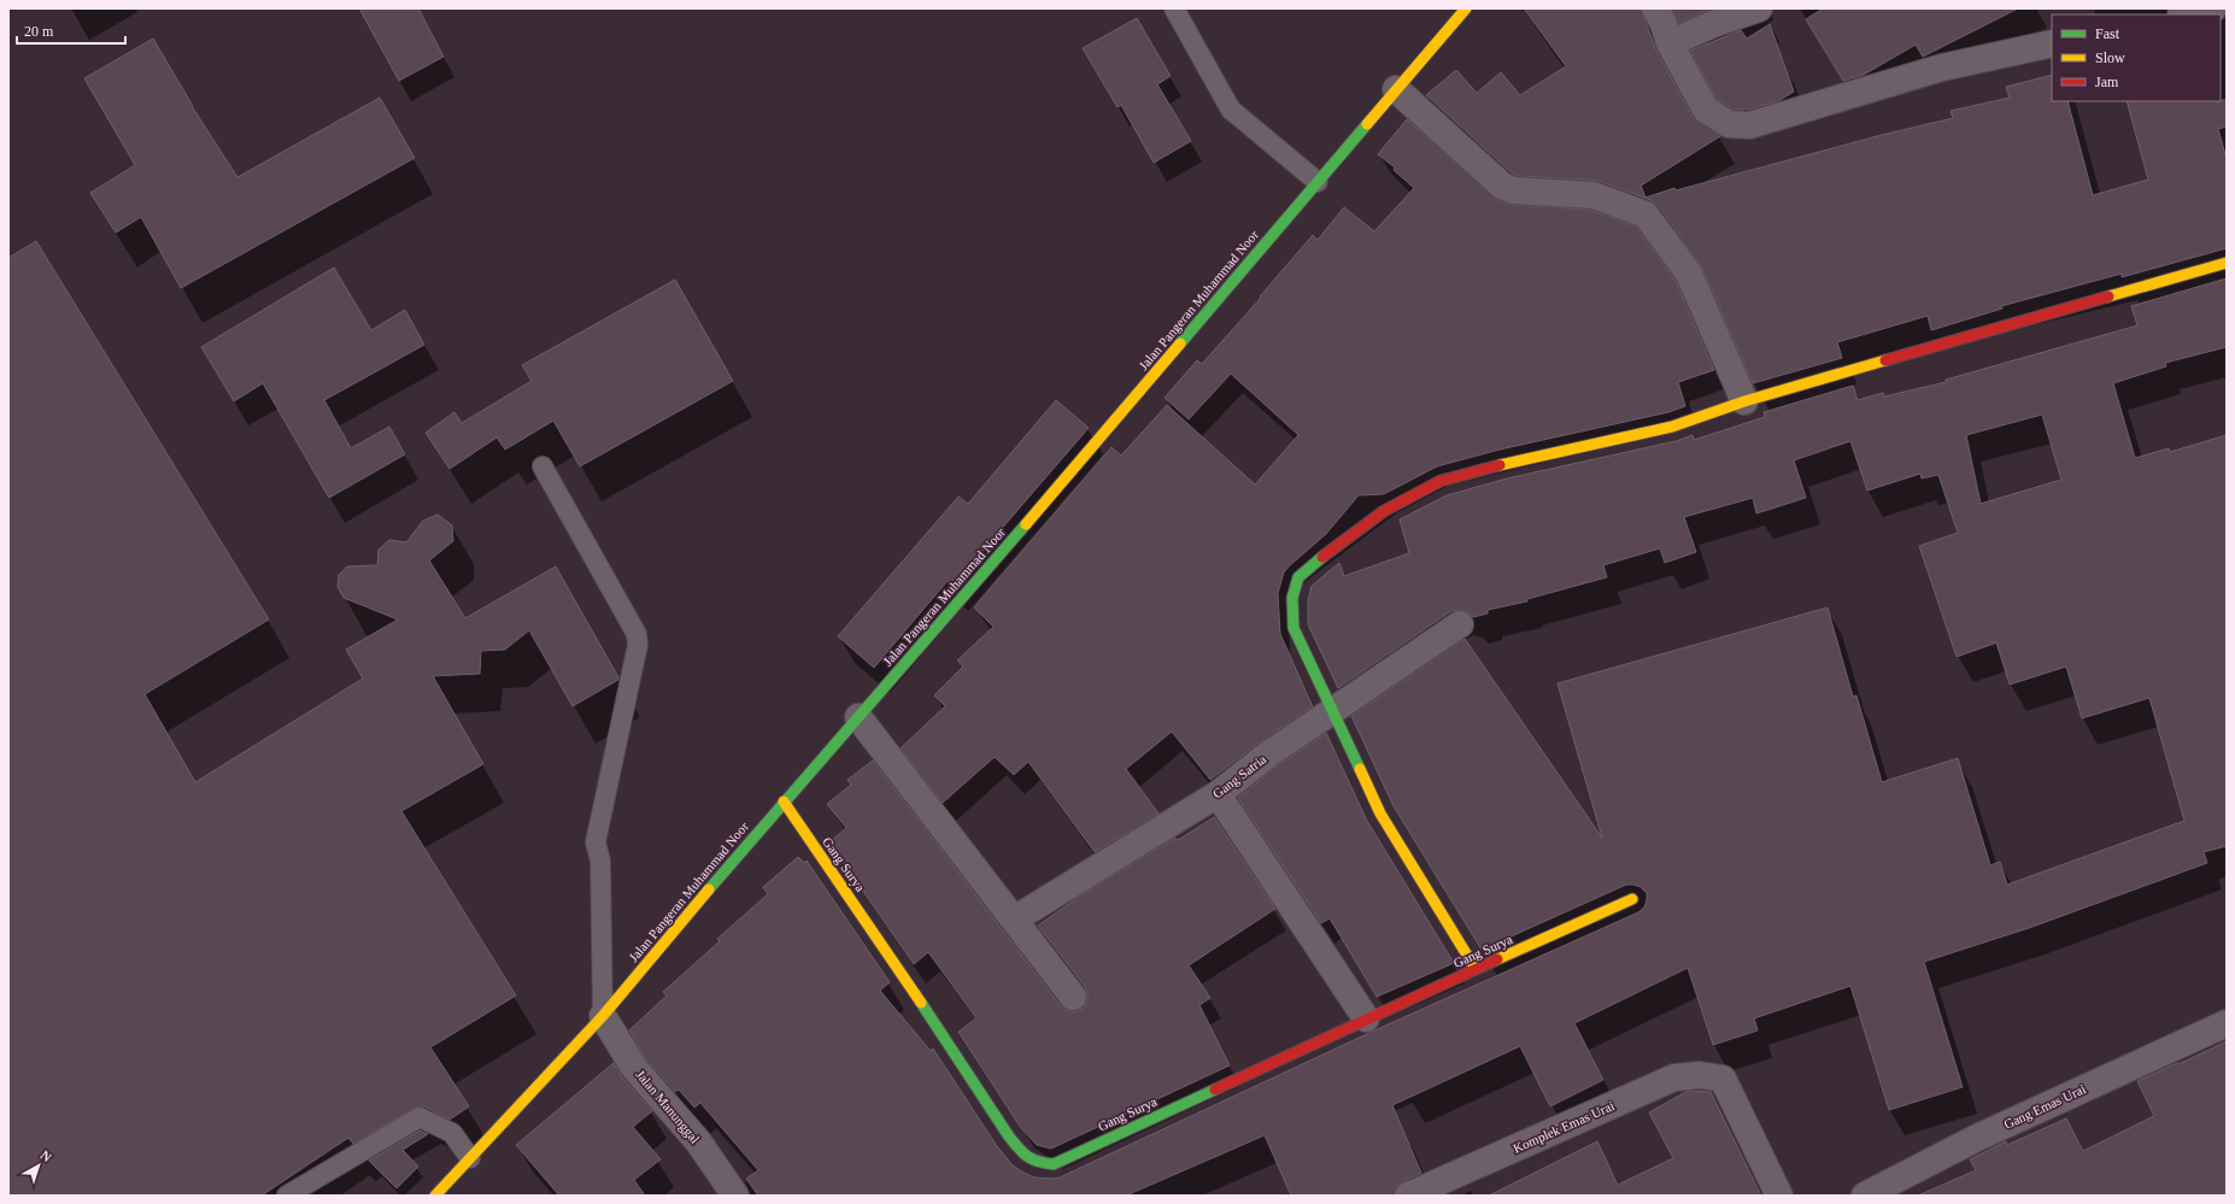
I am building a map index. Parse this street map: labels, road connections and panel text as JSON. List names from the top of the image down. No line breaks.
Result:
{"streets":{"street":["Jalan Pangeran Muhammad Noor","Gang Satria","Gang Surya","Jalan Manunggal","Gang Emas Urai","Komplek Emas Urai"]},"crossings":[["Jalan Pangeran Muhammad Noor","Gang Surya"],["Jalan Pangeran Muhammad Noor","Jalan Manunggal"]],"legend":["Fast","Slow","Jam"],"scale_bar":"20 m","north":"top right"}
